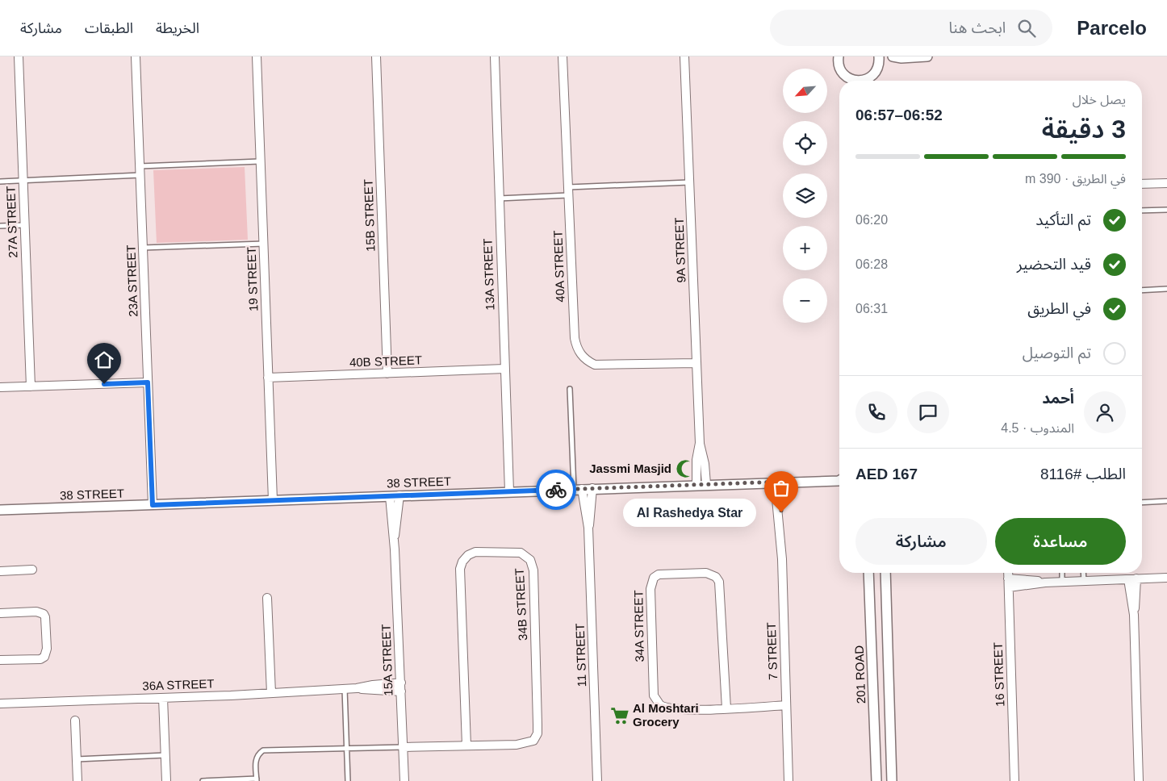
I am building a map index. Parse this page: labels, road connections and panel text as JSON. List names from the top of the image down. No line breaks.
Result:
{"streets":{"street":["15B STREET","27A STREET","9A STREET","40A STREET","13A STREET","19 STREET","23A STREET","40B STREET","38 STREET","34B STREET","34A STREET","7 STREET","11 STREET","15A STREET","201 ROAD","16 STREET","36A STREET"]},"crossings":[["15B STREET","40B STREET"],["9A STREET","40A STREET"],["9A STREET","38 STREET"],["13A STREET","40B STREET"],["13A STREET","38 STREET"],["19 STREET","40B STREET"],["19 STREET","38 STREET"],["23A STREET","38 STREET"],["38 STREET","7 STREET"],["38 STREET","11 STREET"],["38 STREET","15A STREET"],["34B STREET","15A STREET"],["34A STREET","7 STREET"],["15A STREET","36A STREET"]],"places":{"mosque":["Jassmi Masjid"],"other":["Al Rashedya Star"],"supermarket":["Al Moshtari Grocery"]},"north":"bottom left","page":{"header":"Parcelo","search":"ابحث هنا","nav":["الخريطة","الطبقات","مشاركة"],"map_buttons":["+","−"],"heading":["3 دقيقة","يصل خلال","06:52–06:57"],"panel":["أحمد","المندوب · 4.5","الطلب #8116","AED 167"],"bar":"في الطريق · 390 m","list":[["تم التأكيد","06:20"],["قيد التحضير","06:28"],["في الطريق","06:31"],"تم التوصيل"],"bubble":"Al Rashedya Star","buttons":["مساعدة","مشاركة"]}}
